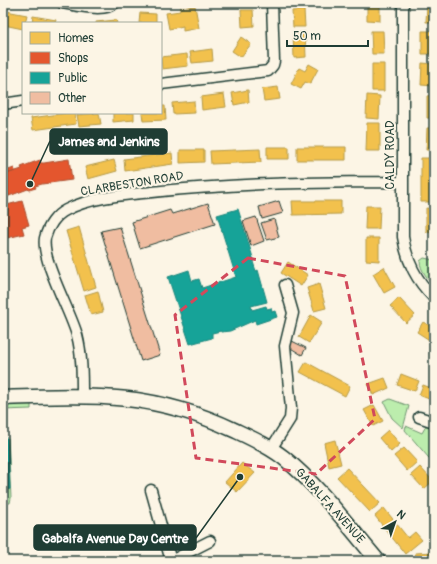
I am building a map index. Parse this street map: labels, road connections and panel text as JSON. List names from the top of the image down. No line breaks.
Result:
{"streets":{"street":["CALDY ROAD","CLARBESTON ROAD","GABALFA AVENUE"]},"crossings":[["CALDY ROAD","CLARBESTON ROAD"],["CLARBESTON ROAD","GABALFA AVENUE"]],"places":["James and Jenkins","Gabalfa Avenue Day Centre"],"legend":["Homes","Shops","Public","Other"],"scale_bar":"50 m","north":"top right"}
